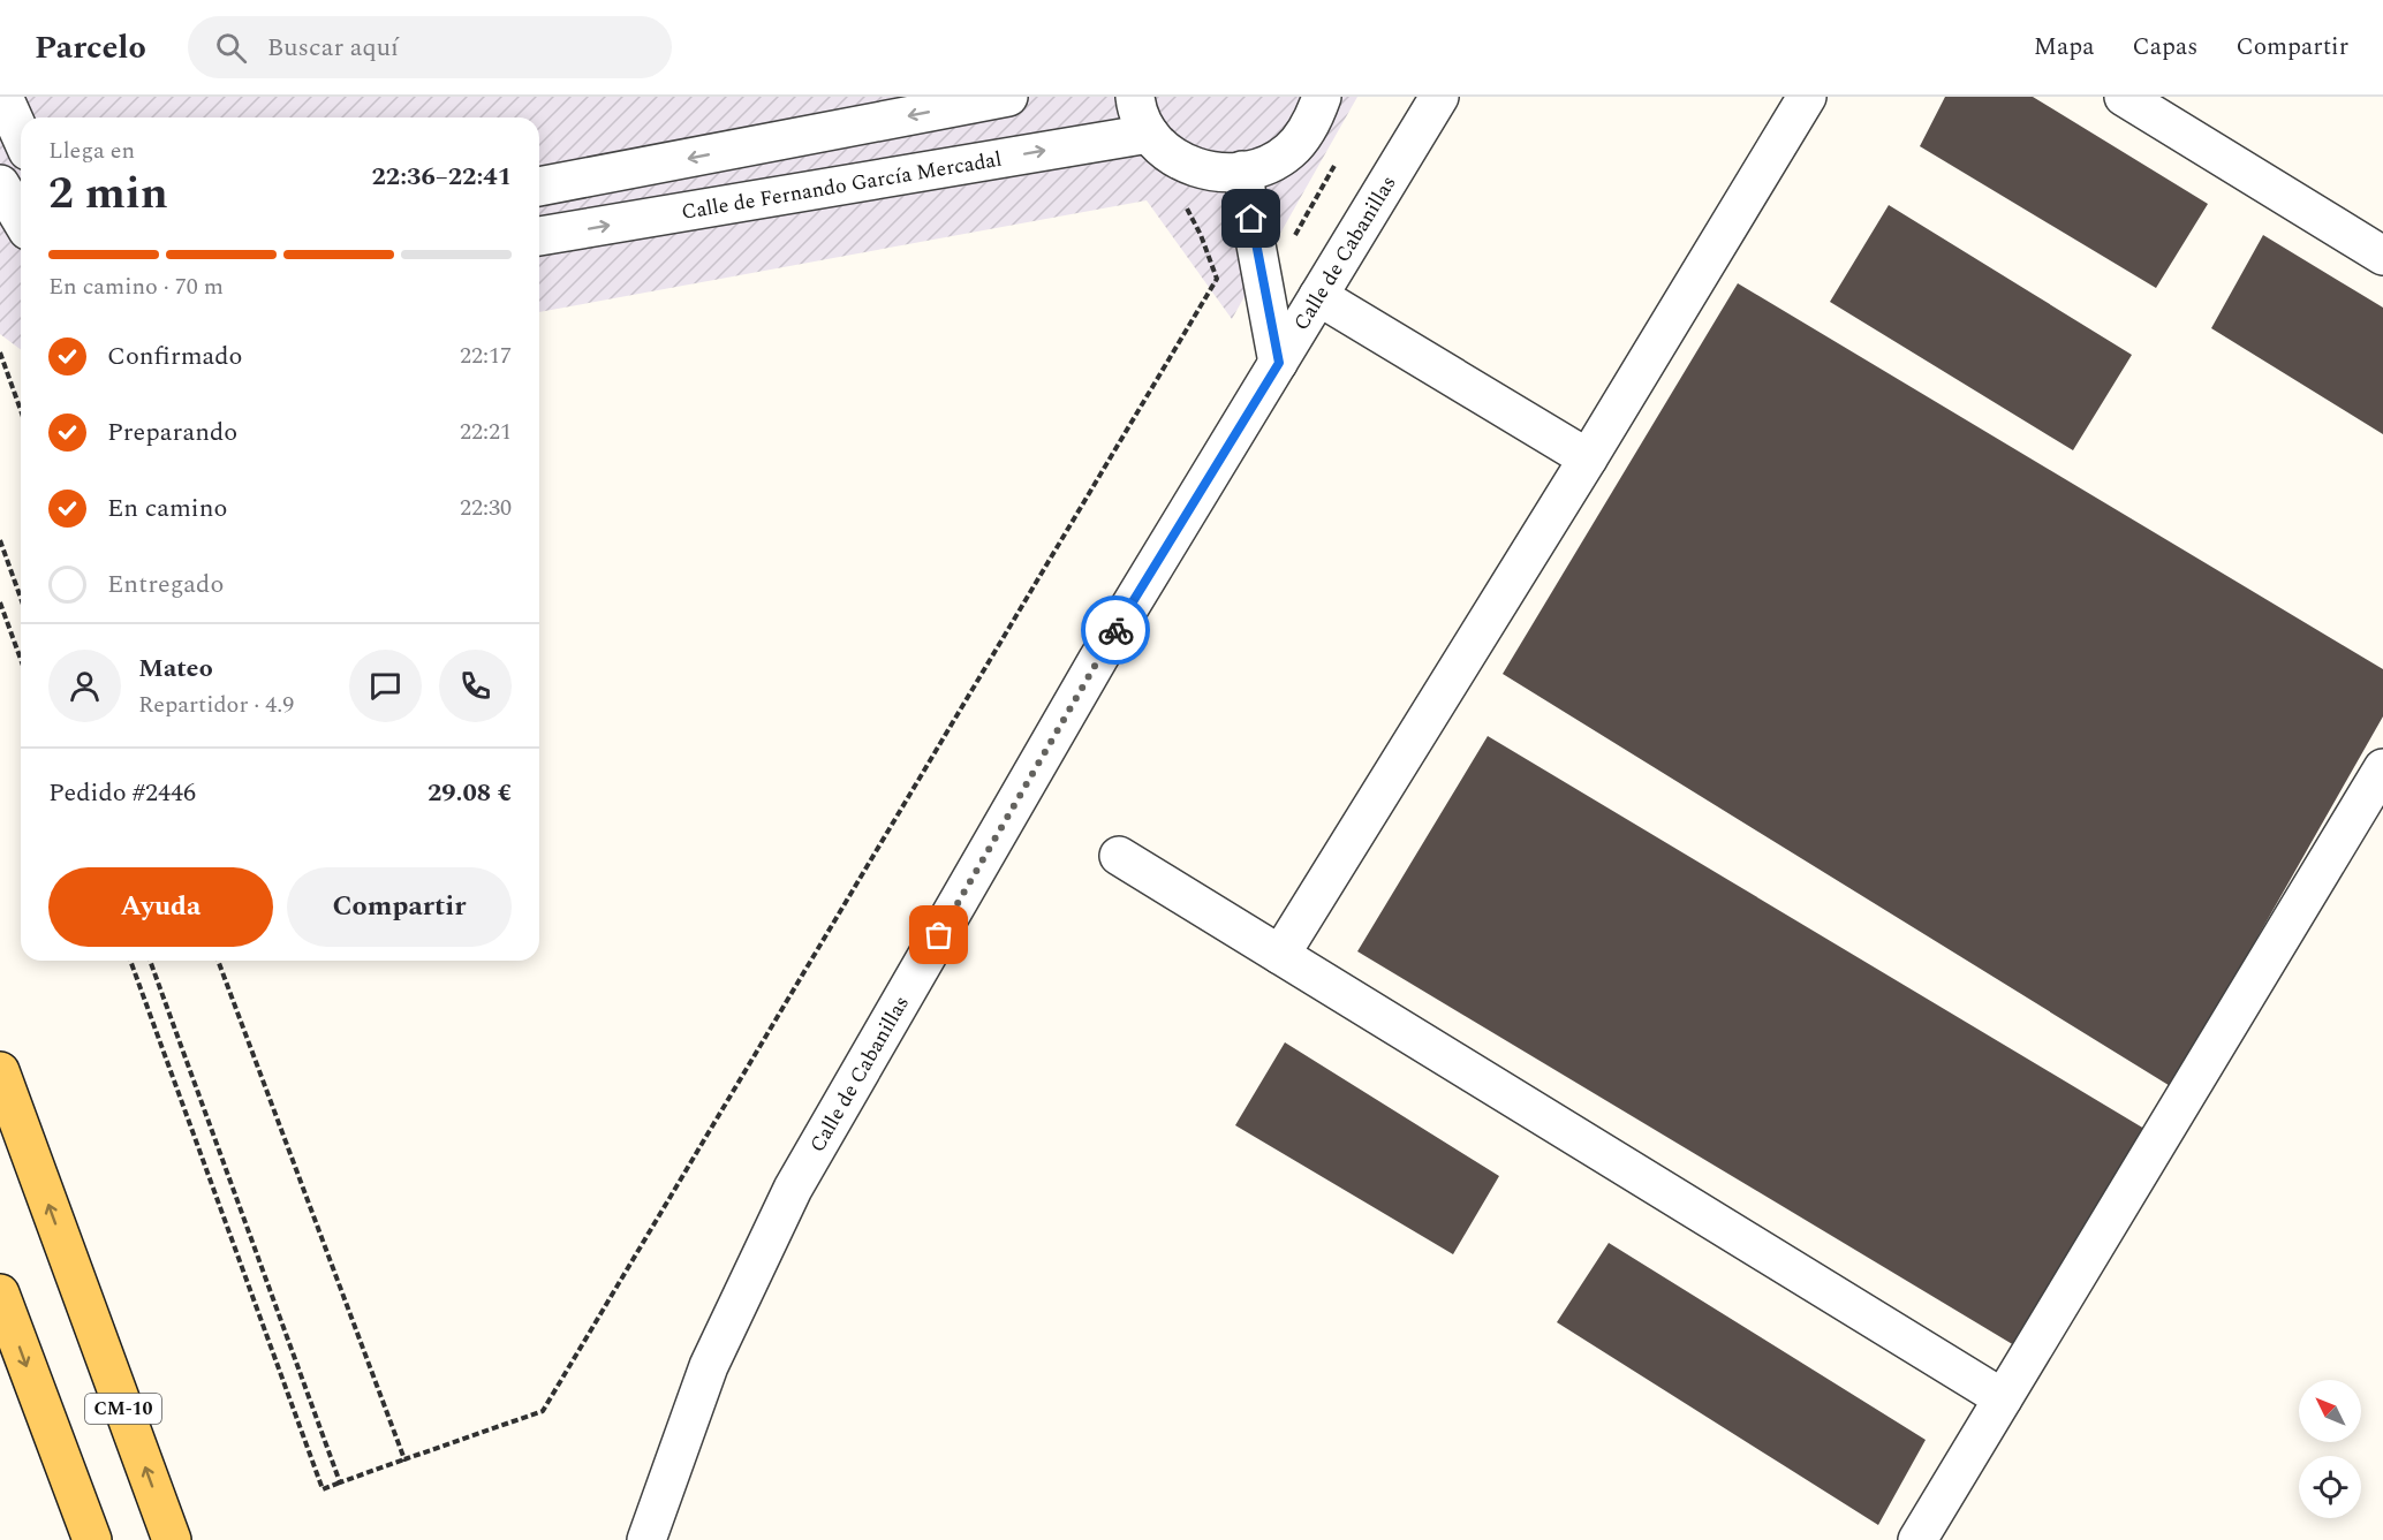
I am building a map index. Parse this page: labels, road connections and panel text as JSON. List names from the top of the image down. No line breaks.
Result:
{"streets":{"main road":["CM-10"],"street":["Calle de Fernando García Mercadal","Calle de Cabanillas"]},"north":"top left","page":{"header":"Parcelo","search":"Buscar aquí","nav":["Mapa","Capas","Compartir"],"heading":["2 min","Llega en","22:36–22:41"],"panel":["Mateo","Repartidor · 4.9","Pedido #2446","29.08 €"],"bar":"En camino · 70 m","list":[["Confirmado","22:17"],["Preparando","22:21"],["En camino","22:30"],"Entregado"],"buttons":["Ayuda","Compartir"]}}
